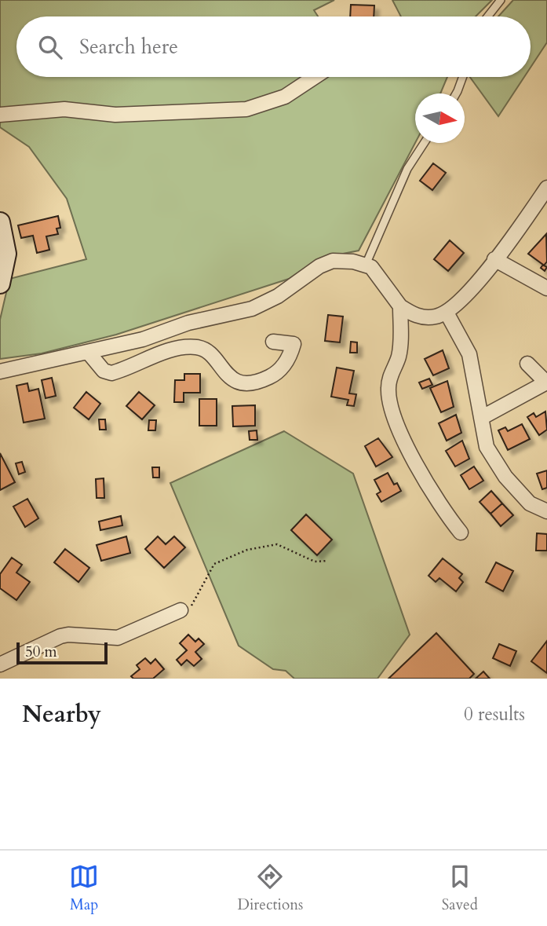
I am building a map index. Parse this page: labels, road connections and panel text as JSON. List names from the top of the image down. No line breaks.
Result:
{"scale_bar":"50 m","north":"right","page":{"search":"Search here","scale":"50 m","heading":["Nearby","0 results"],"nav":["Map","Directions","Saved"]}}
